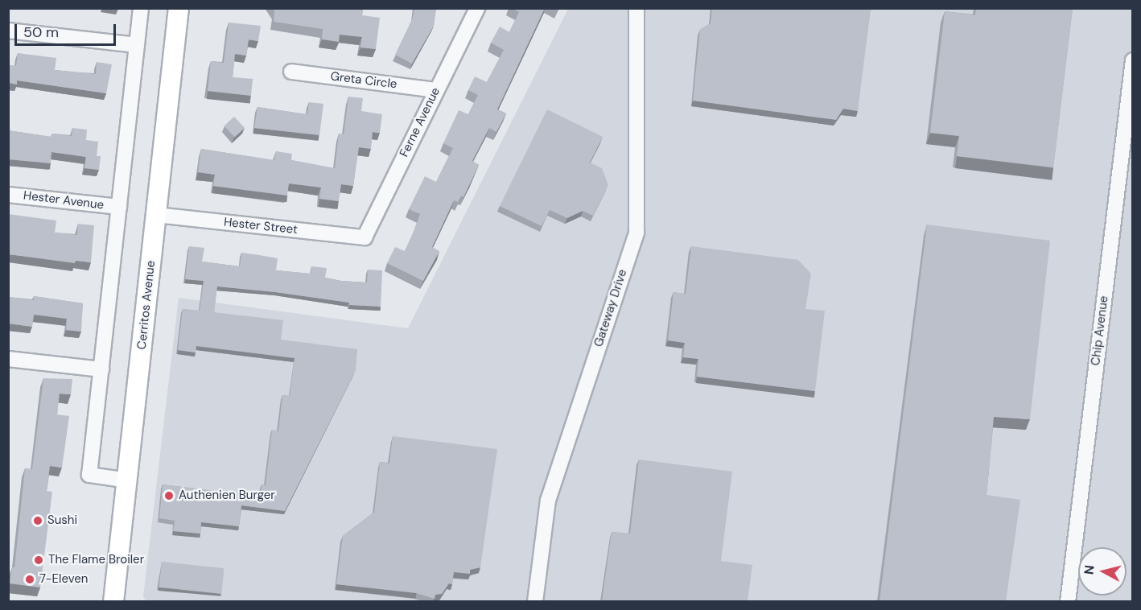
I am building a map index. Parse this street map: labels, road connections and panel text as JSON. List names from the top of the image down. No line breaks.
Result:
{"streets":{"main road":["Cerritos Avenue"],"street":["Greta Circle","Ferne Avenue","Hester Avenue","Hester Street","Gateway Drive","Chip Avenue"]},"crossings":[["Greta Circle","Ferne Avenue"],["Ferne Avenue","Hester Street"],["Hester Street","Cerritos Avenue"]],"places":["Authenien Burger","Sushi","The Flame Broiler","7-Eleven"],"scale_bar":"50 m","north":"left"}
